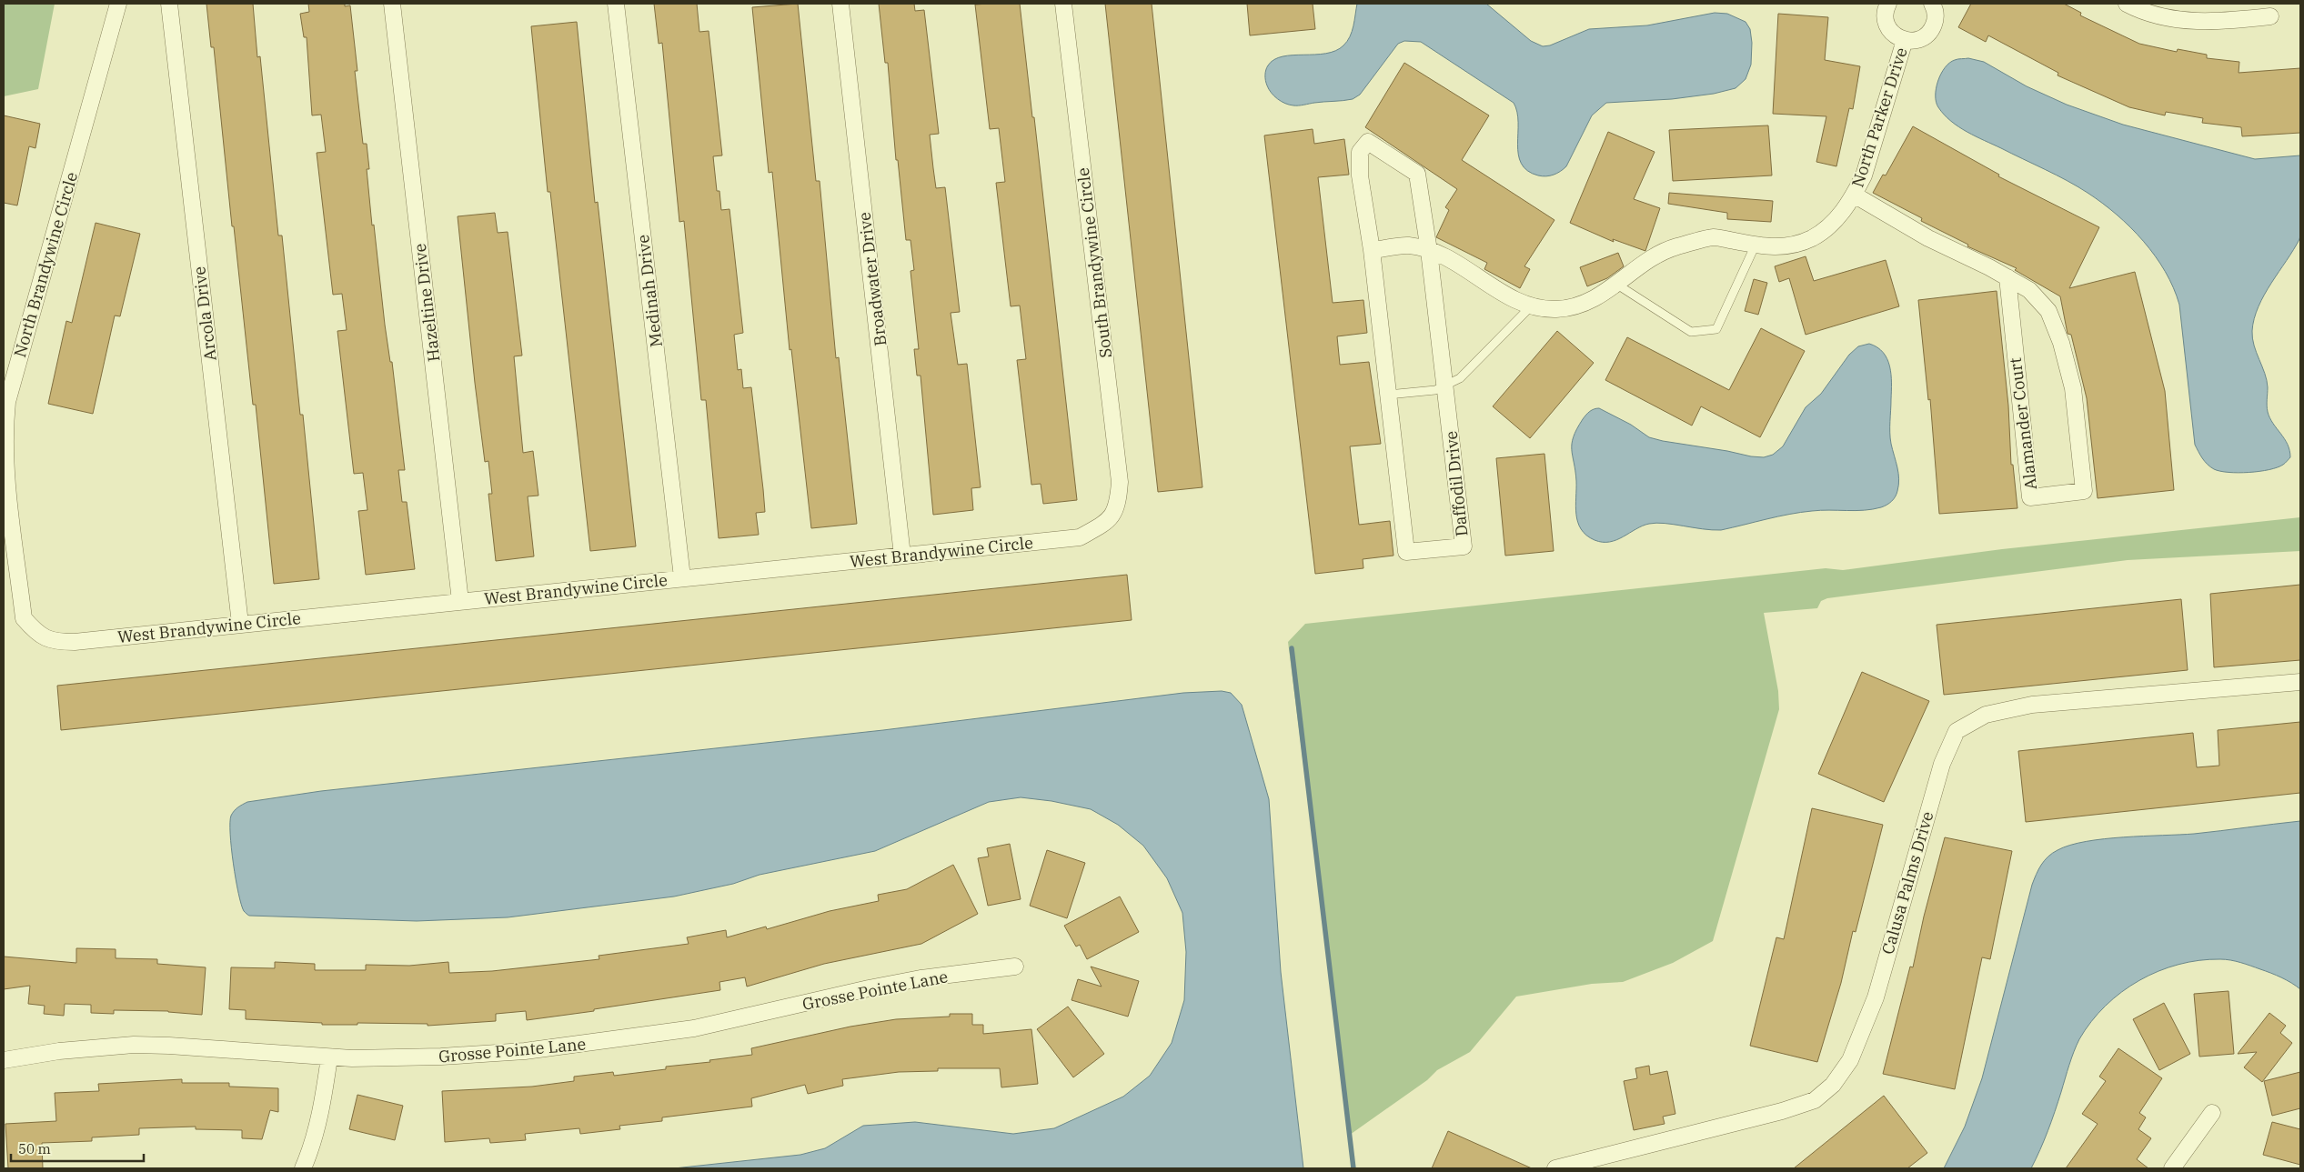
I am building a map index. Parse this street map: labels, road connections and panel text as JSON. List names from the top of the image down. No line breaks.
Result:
{"streets":{"street":["North Parker Drive","South Brandywine Circle","North Brandywine Circle","Broadwater Drive","Medinah Drive","Hazeltine Drive","Arcola Drive","Alamander Court","Daffodil Drive","West Brandywine Circle","Calusa Palms Drive","Grosse Pointe Lane"]},"crossings":[["North Parker Drive","Alamander Court"],["South Brandywine Circle","West Brandywine Circle"],["North Brandywine Circle","West Brandywine Circle"],["Broadwater Drive","West Brandywine Circle"],["Medinah Drive","West Brandywine Circle"],["Hazeltine Drive","West Brandywine Circle"],["Arcola Drive","West Brandywine Circle"]],"scale_bar":"50 m"}
